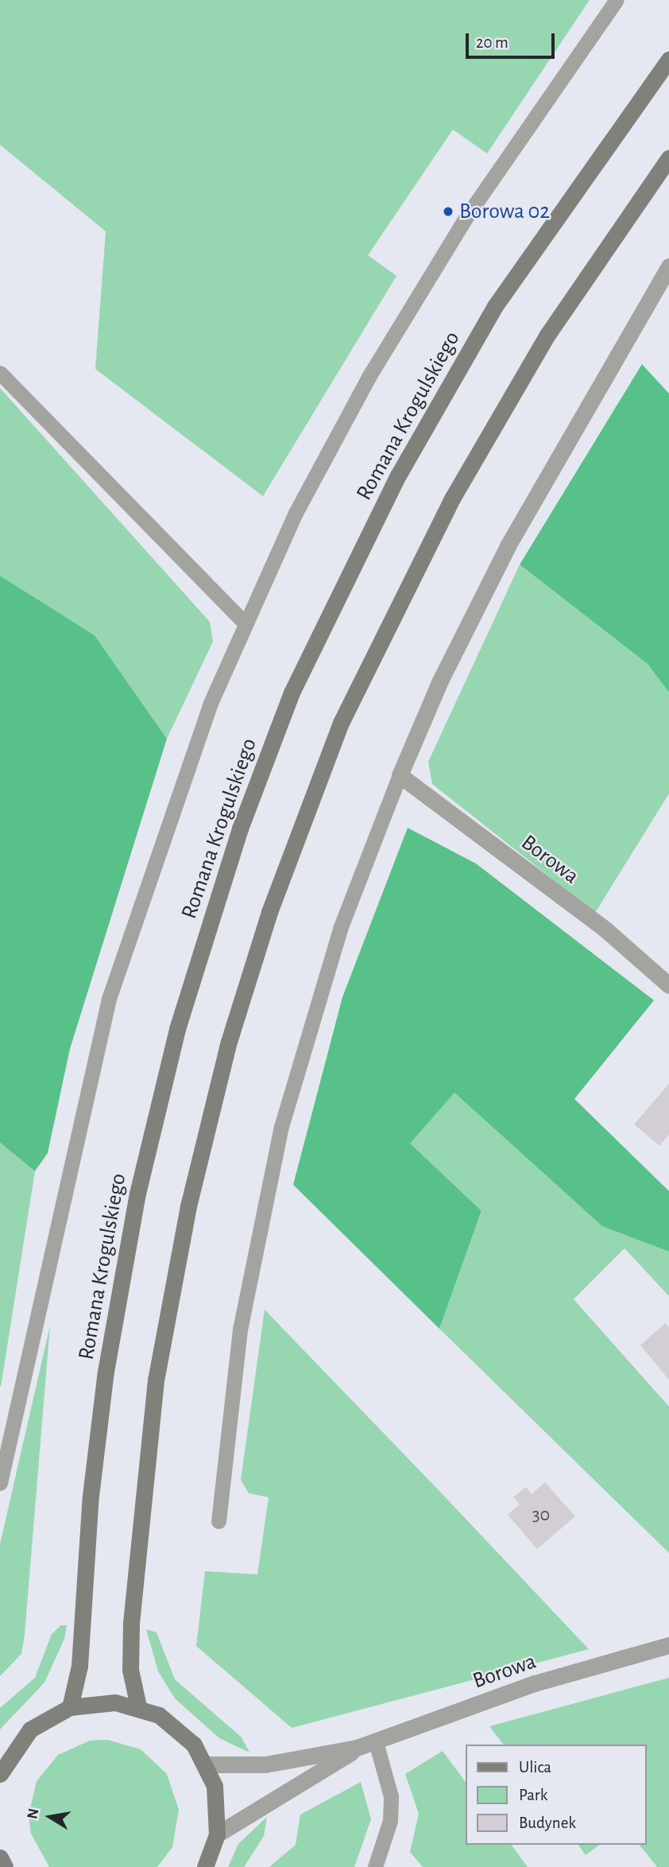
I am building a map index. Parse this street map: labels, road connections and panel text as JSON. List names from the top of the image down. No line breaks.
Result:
{"streets":{"main road":["Romana Krogulskiego"],"street":["Borowa"]},"places":["Borowa 02"],"house_numbers":["30"],"legend":["Ulica","Park","Budynek"],"scale_bar":"20 m","north":"left"}
